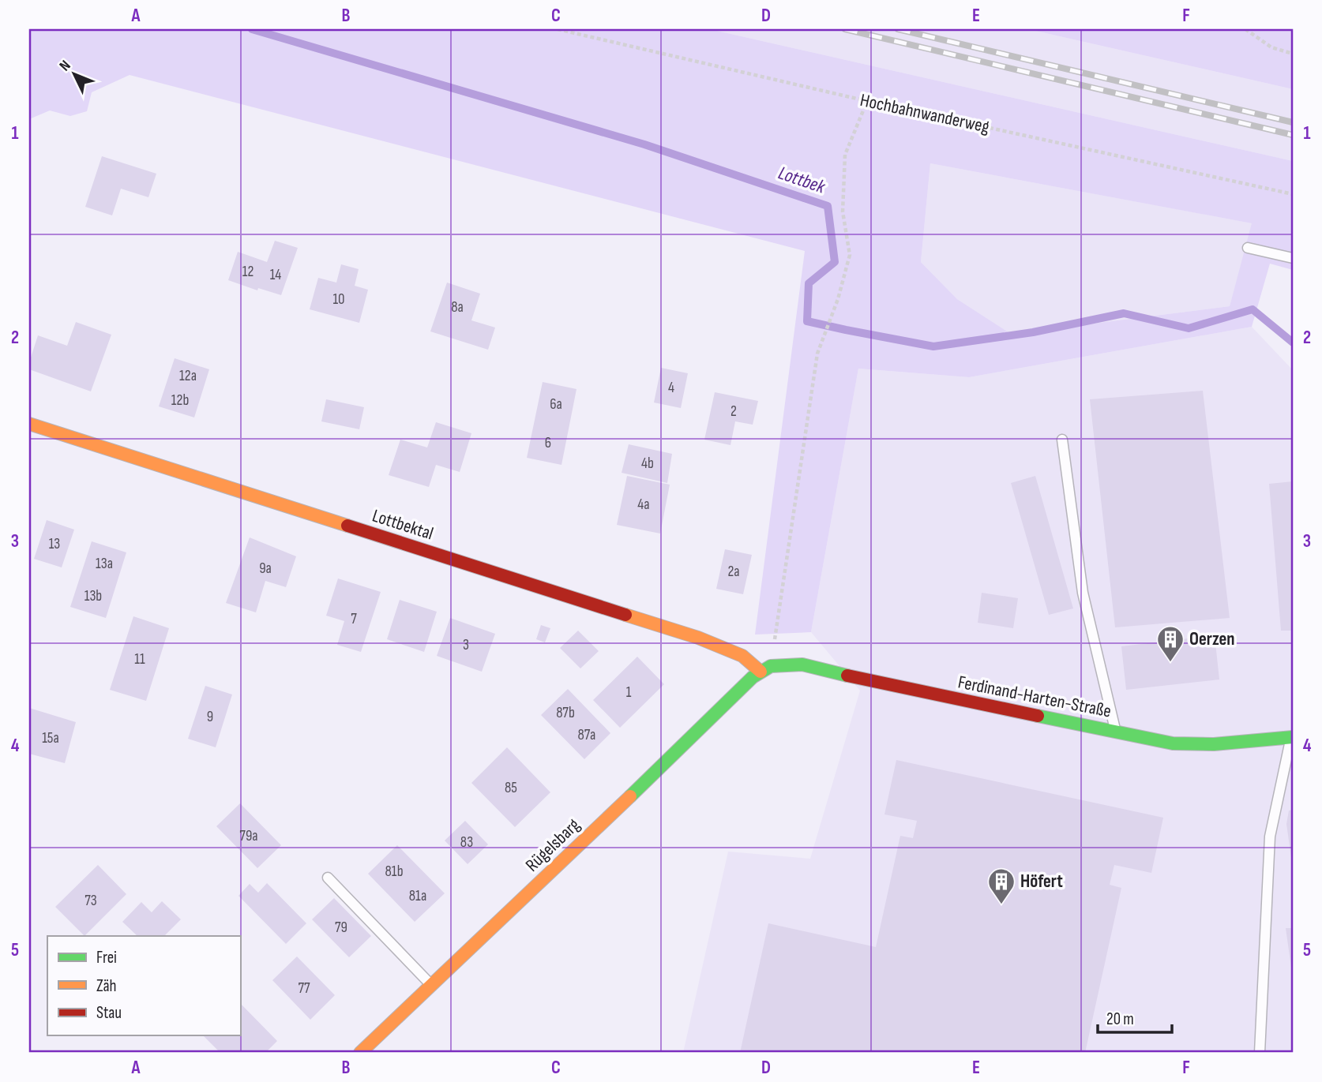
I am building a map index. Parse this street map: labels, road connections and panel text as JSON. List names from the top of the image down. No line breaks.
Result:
{"streets":{"street":["Lottbektal","Ferdinand-Harten-Straße","Rügelsbarg"],"path":["Hochbahnwanderweg"]},"crossings":[["Lottbektal","Ferdinand-Harten-Straße"],["Lottbektal","Rügelsbarg"],["Ferdinand-Harten-Straße","Rügelsbarg"]],"water":["Lottbek"],"places":{"building":["Oerzen","Höfert"]},"house_numbers":["12","14","10","8a","12a","4","12b","6a","2","6","4b","4a","13","13a","9a","2a","13b","7","3","11","1","87b","9","87a","15a","85","79a","83","81b","81a","73","79","77"],"legend":["Frei","Zäh","Stau"],"scale_bar":"20 m","north":"top left","grid":{"columns":["A","B","C","D","E","F"],"rows":["1","2","3","4","5"]}}
